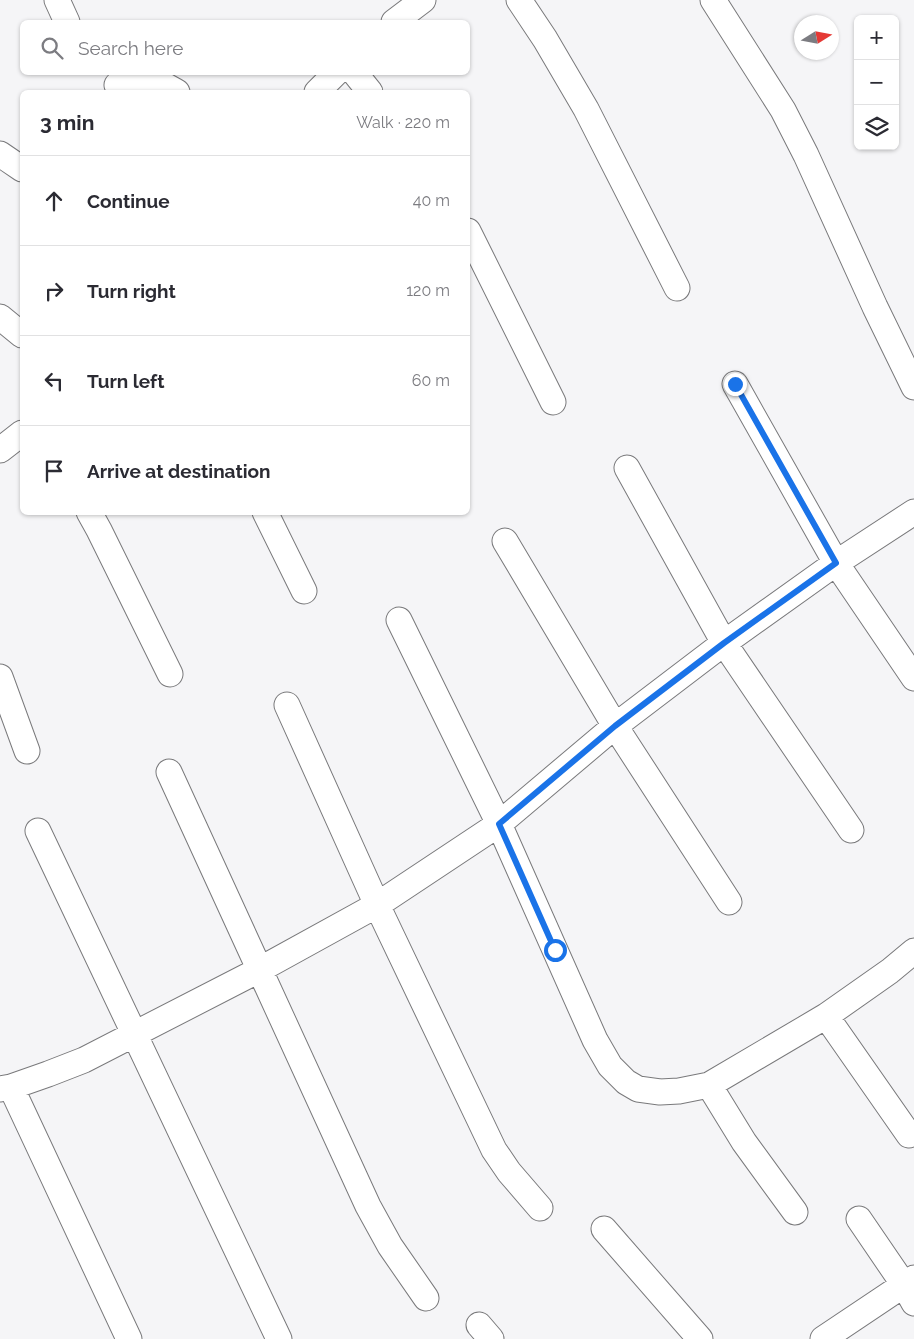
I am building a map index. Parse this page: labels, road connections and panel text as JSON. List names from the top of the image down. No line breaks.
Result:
{"north":"right","page":{"map_buttons":["+","−"],"search":"Search here","heading":["3 min","Walk · 220 m"],"list":[["Continue","40 m"],["Turn right","120 m"],["Turn left","60 m"],"Arrive at destination"]}}
